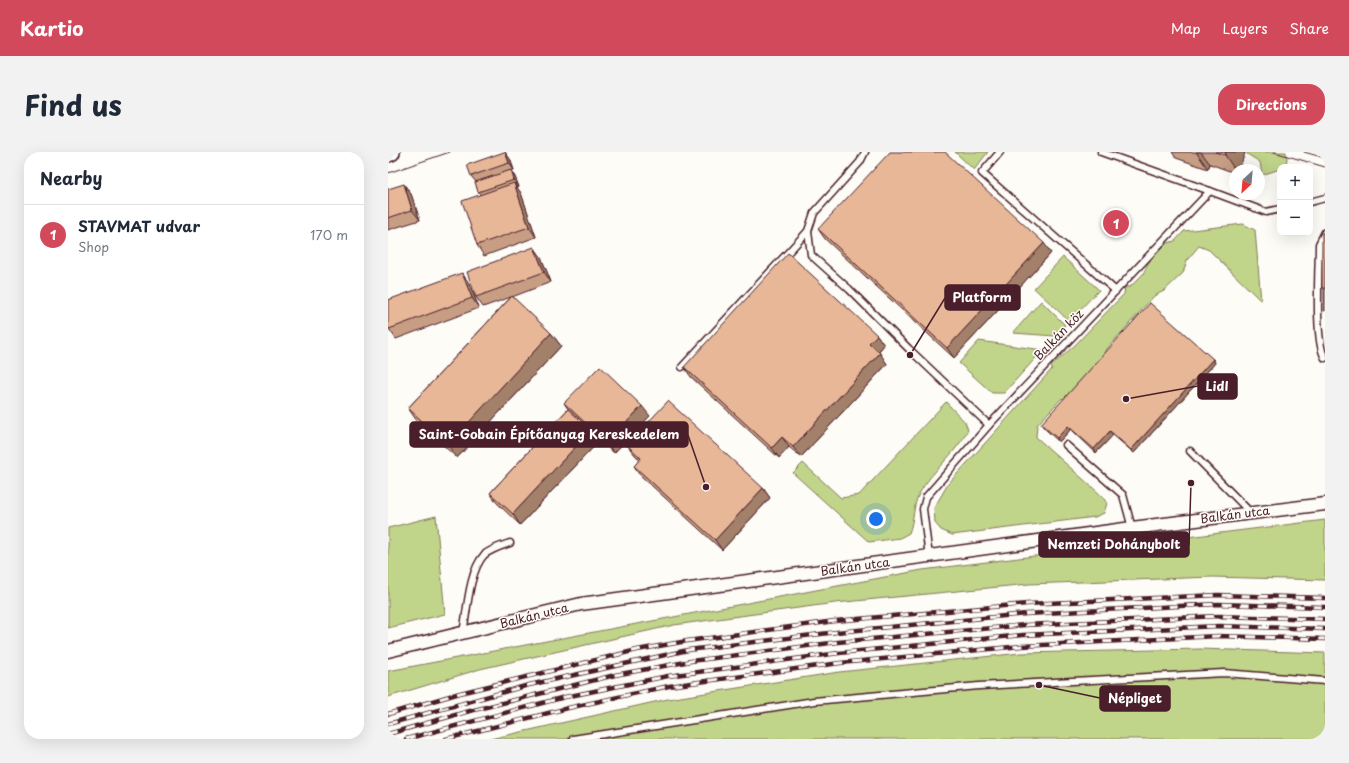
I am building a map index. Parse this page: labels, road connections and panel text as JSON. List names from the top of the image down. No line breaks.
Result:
{"streets":{"street":["Balkán utca"],"lane":["Balkán köz"]},"crossings":[["Balkán köz","Balkán utca"]],"places":["Platform","Lidl","Nemzeti Dohánybolt","Saint-Gobain Építőanyag Kereskedelem","Népliget"],"north":"bottom left","page":{"header":"Kartio","nav":["Map","Layers","Share"],"title":"Find us","buttons":"Directions","heading":"Nearby","map_buttons":["+","−"],"list":[{"mark":"1","name":"STAVMAT udvar","note":"Shop","value":"170 m"}],"pins":"1"}}
